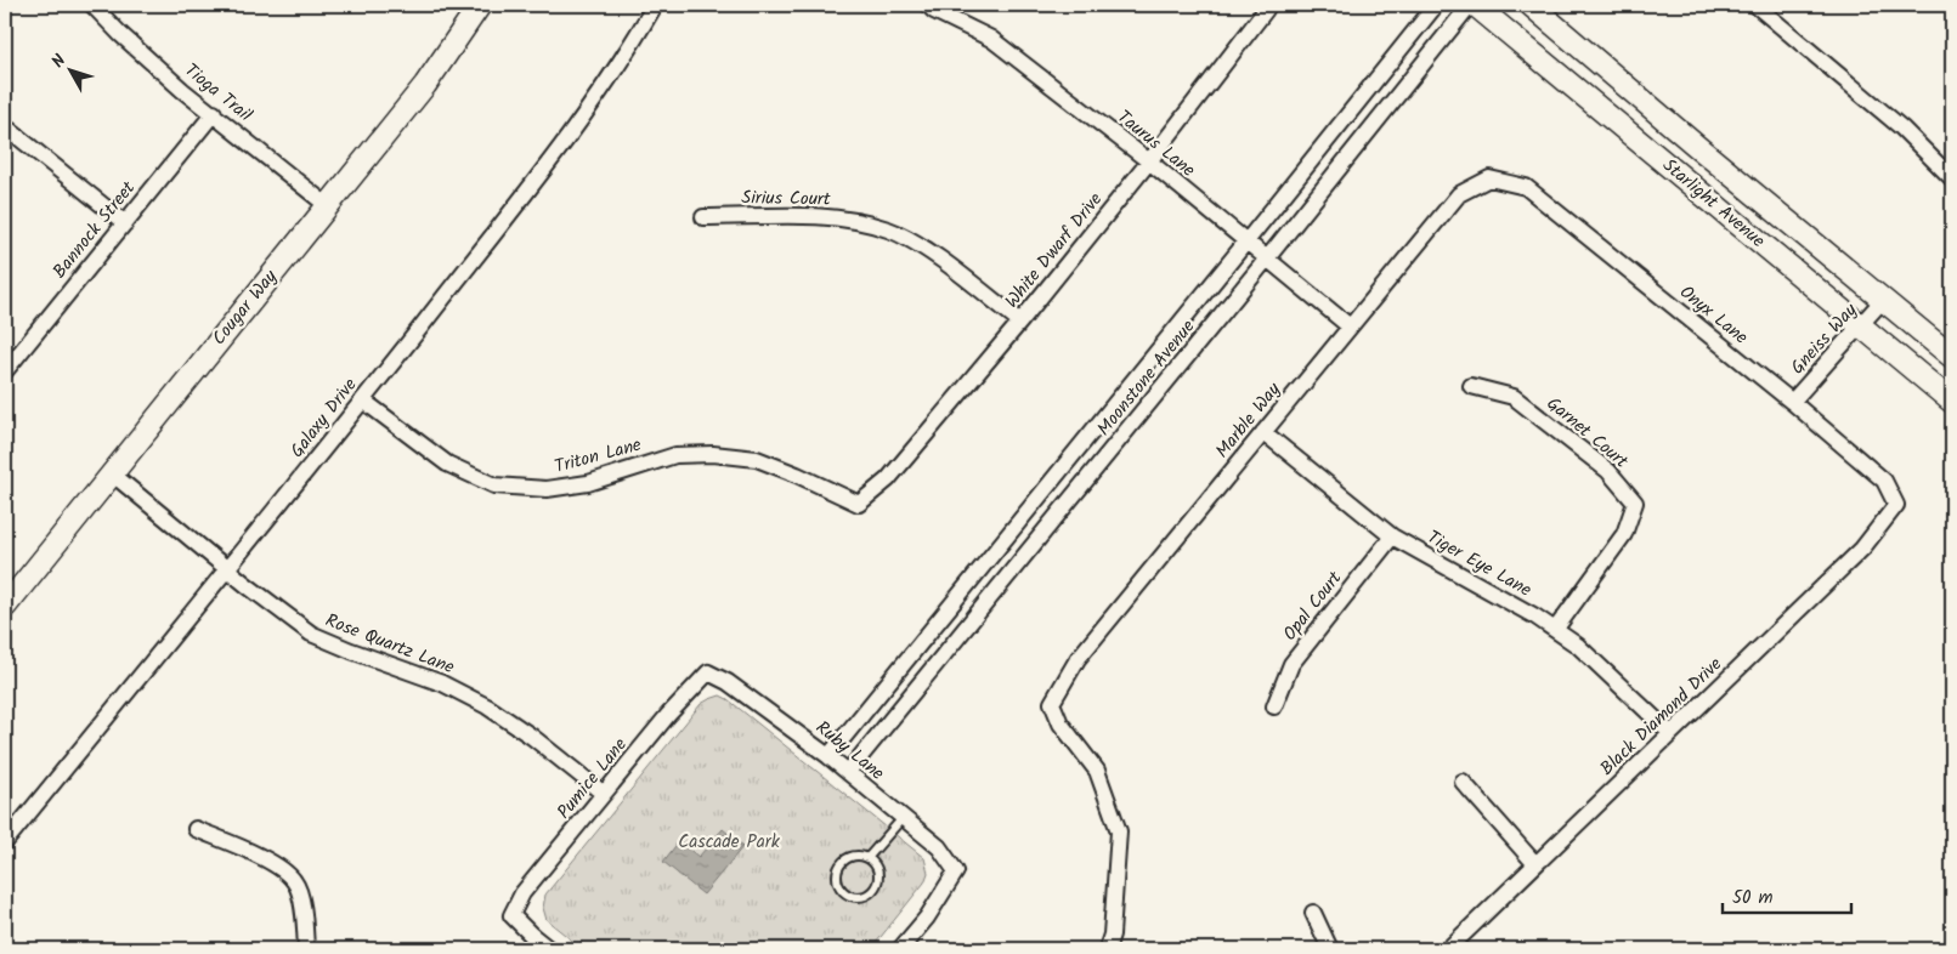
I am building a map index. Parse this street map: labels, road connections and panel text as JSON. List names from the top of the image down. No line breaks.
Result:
{"streets":{"street":["Tioga Trail","Taurus Lane","Sirius Court","Starlight Avenue","Bannock Street","White Dwarf Drive","Cougar Way","Onyx Lane","Gneiss Way","Moonstone Avenue","Galaxy Drive","Marble Way","Garnet Court","Triton Lane","Tiger Eye Lane","Opal Court","Rose Quartz Lane","Black Diamond Drive","Ruby Lane","Pumice Lane"]},"crossings":[["Tioga Trail","Bannock Street"],["Tioga Trail","Cougar Way"],["Taurus Lane","White Dwarf Drive"],["Taurus Lane","Moonstone Avenue"],["Taurus Lane","Marble Way"],["Sirius Court","White Dwarf Drive"],["Starlight Avenue","Gneiss Way"],["White Dwarf Drive","Triton Lane"],["Cougar Way","Rose Quartz Lane"],["Onyx Lane","Gneiss Way"],["Onyx Lane","Marble Way"],["Onyx Lane","Black Diamond Drive"],["Moonstone Avenue","Ruby Lane"],["Galaxy Drive","Triton Lane"],["Galaxy Drive","Rose Quartz Lane"],["Marble Way","Tiger Eye Lane"],["Garnet Court","Tiger Eye Lane"],["Tiger Eye Lane","Opal Court"],["Tiger Eye Lane","Black Diamond Drive"],["Rose Quartz Lane","Pumice Lane"],["Ruby Lane","Pumice Lane"]],"parks":["Cascade Park"],"scale_bar":"50 m","north":"top left"}
